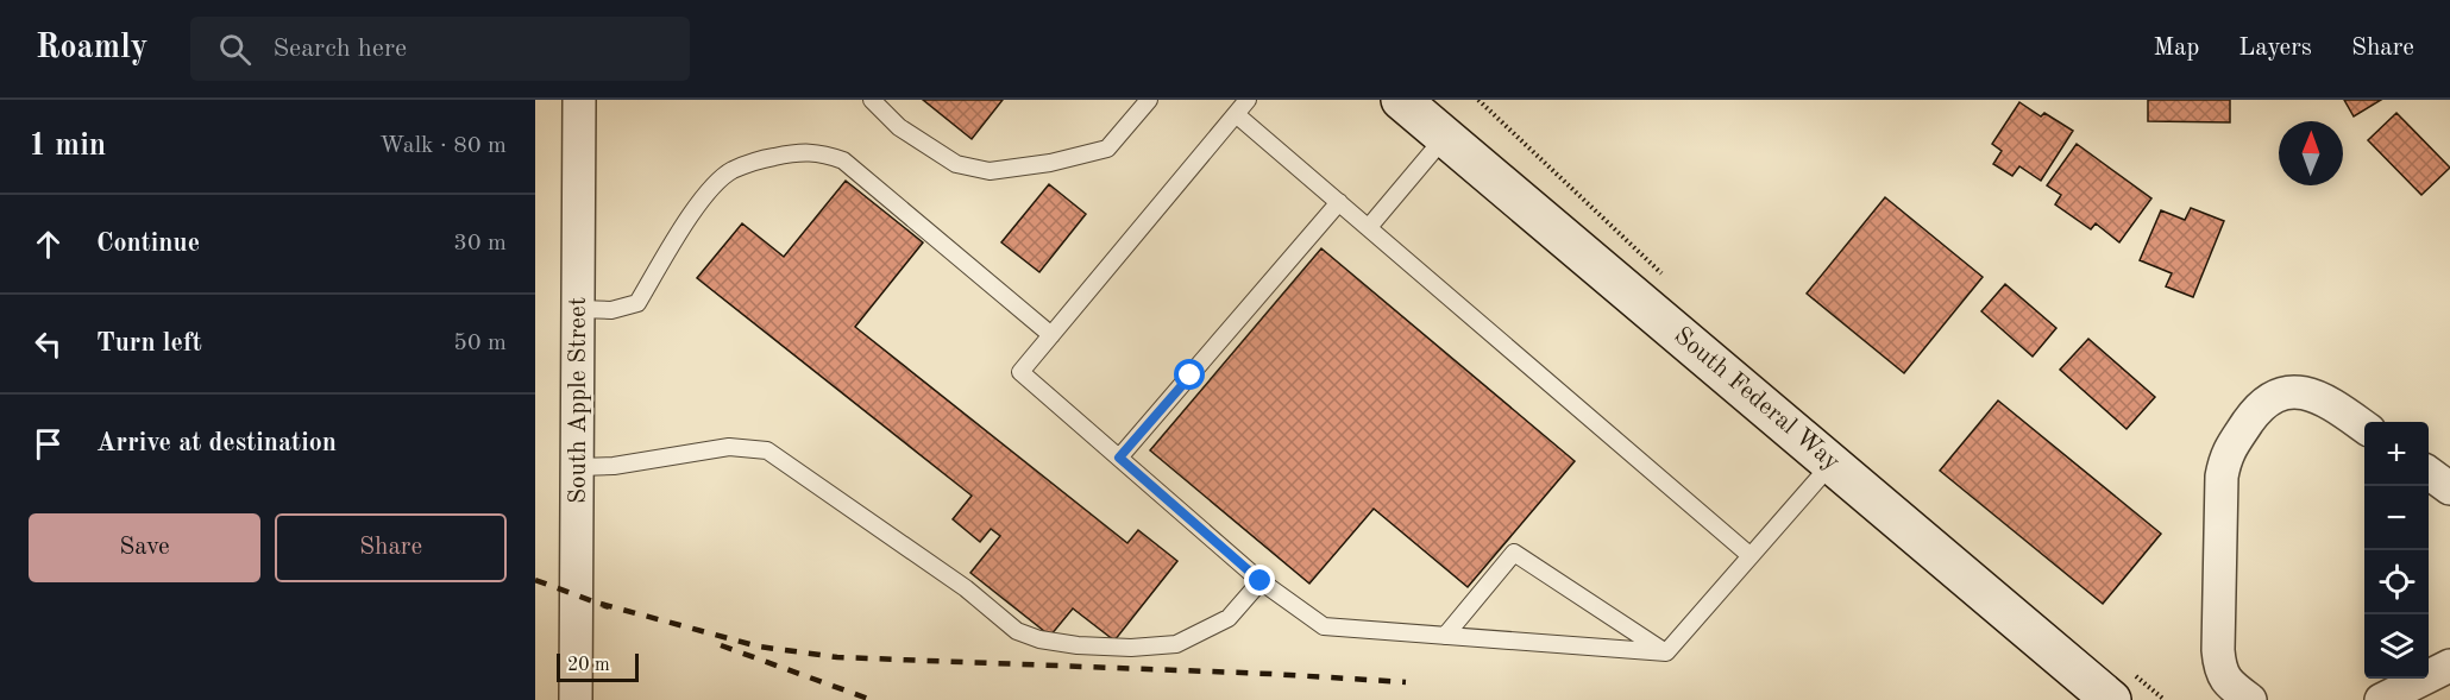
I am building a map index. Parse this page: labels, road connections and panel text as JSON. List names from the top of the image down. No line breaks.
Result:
{"streets":{"main road":["South Federal Way"],"street":["South Apple Street"]},"scale_bar":"20 m","north":"top","page":{"header":"Roamly","search":"Search here","nav":["Map","Layers","Share"],"heading":["1 min","Walk · 80 m"],"list":[["Continue","30 m"],["Turn left","50 m"],"Arrive at destination"],"map_buttons":["+","−"],"buttons":["Save","Share"],"scale":"20 m"}}
